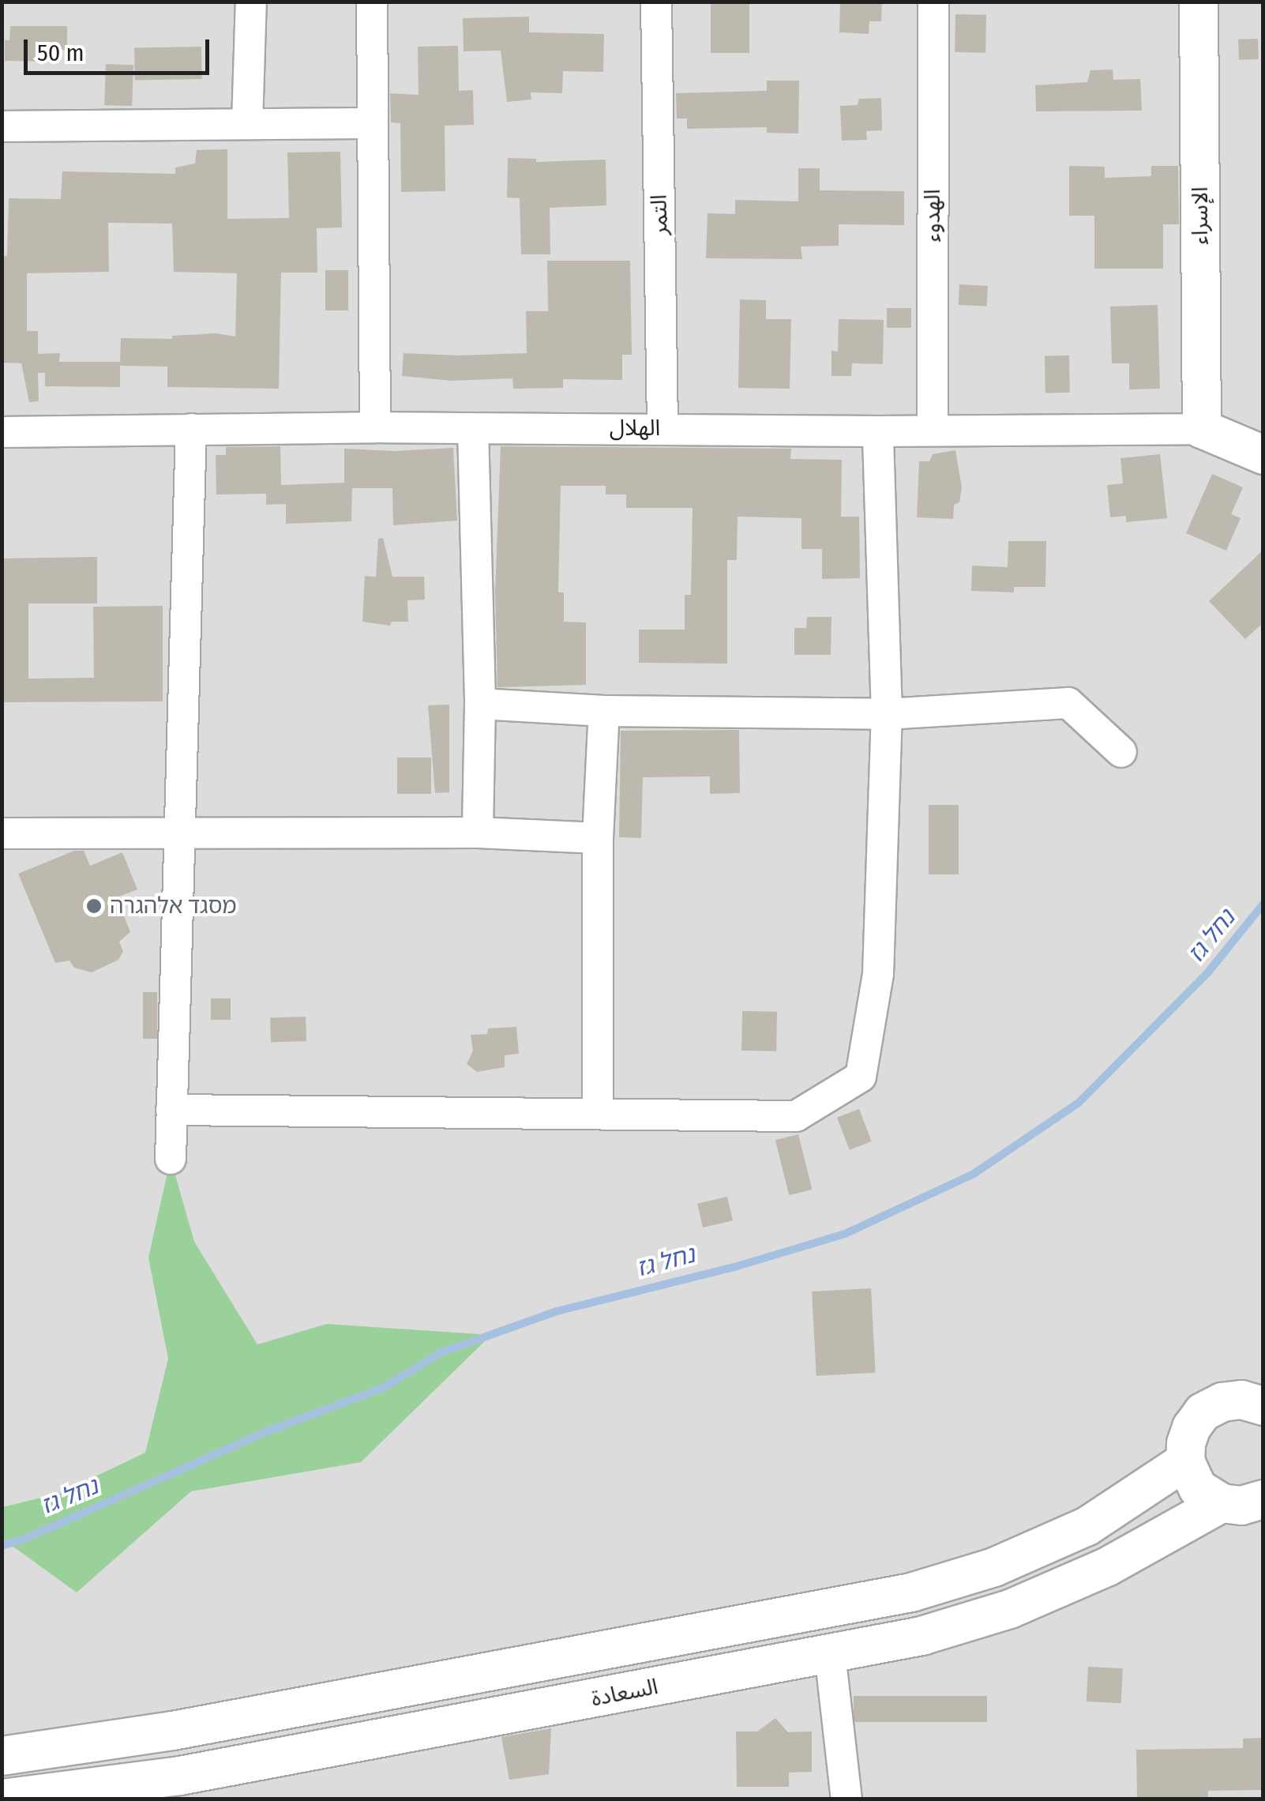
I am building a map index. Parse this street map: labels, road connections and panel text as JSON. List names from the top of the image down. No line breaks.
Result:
{"streets":{"street":["التمر","الهدوء","الإسراء","الهلال","السعادة"]},"crossings":[["التمر","الهلال"],["الهدوء","الهلال"],["الإسراء","الهلال"]],"water":["נחל גז"],"places":["מסגד אלהגרה"],"scale_bar":"50 m"}
